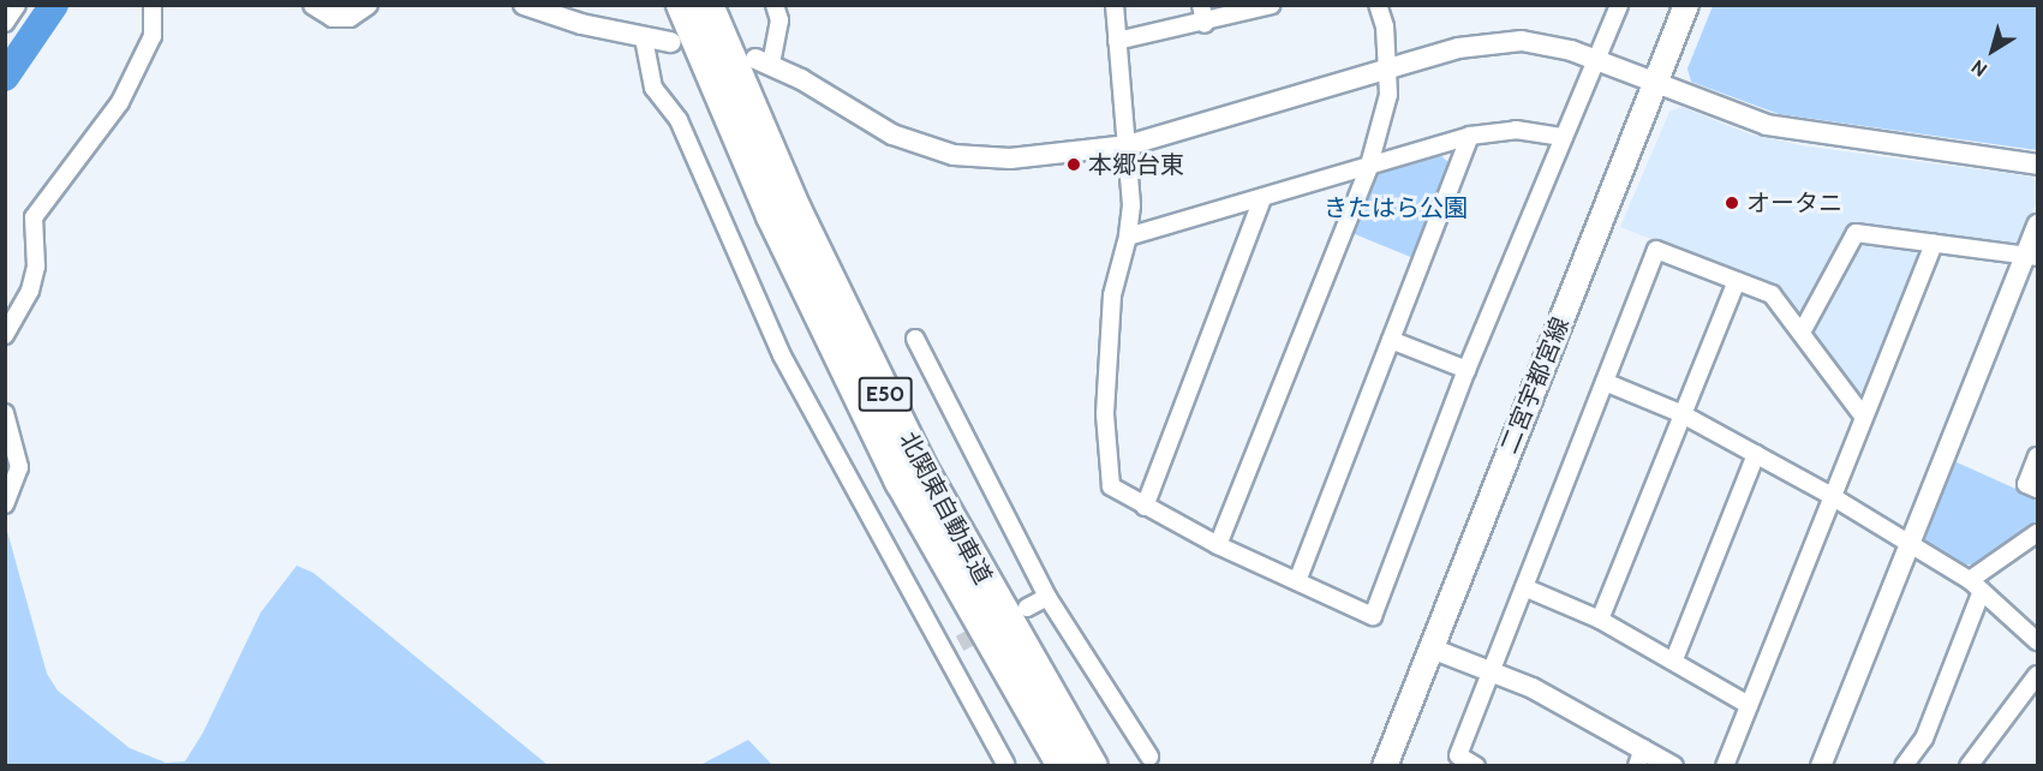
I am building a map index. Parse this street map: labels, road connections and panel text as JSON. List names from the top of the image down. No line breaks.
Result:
{"streets":{"highway":["E50","北関東自動車道"],"main road":["二宮宇都宮線"]},"parks":["きたはら公園"],"places":["本郷台東","オータニ"],"north":"bottom left"}
